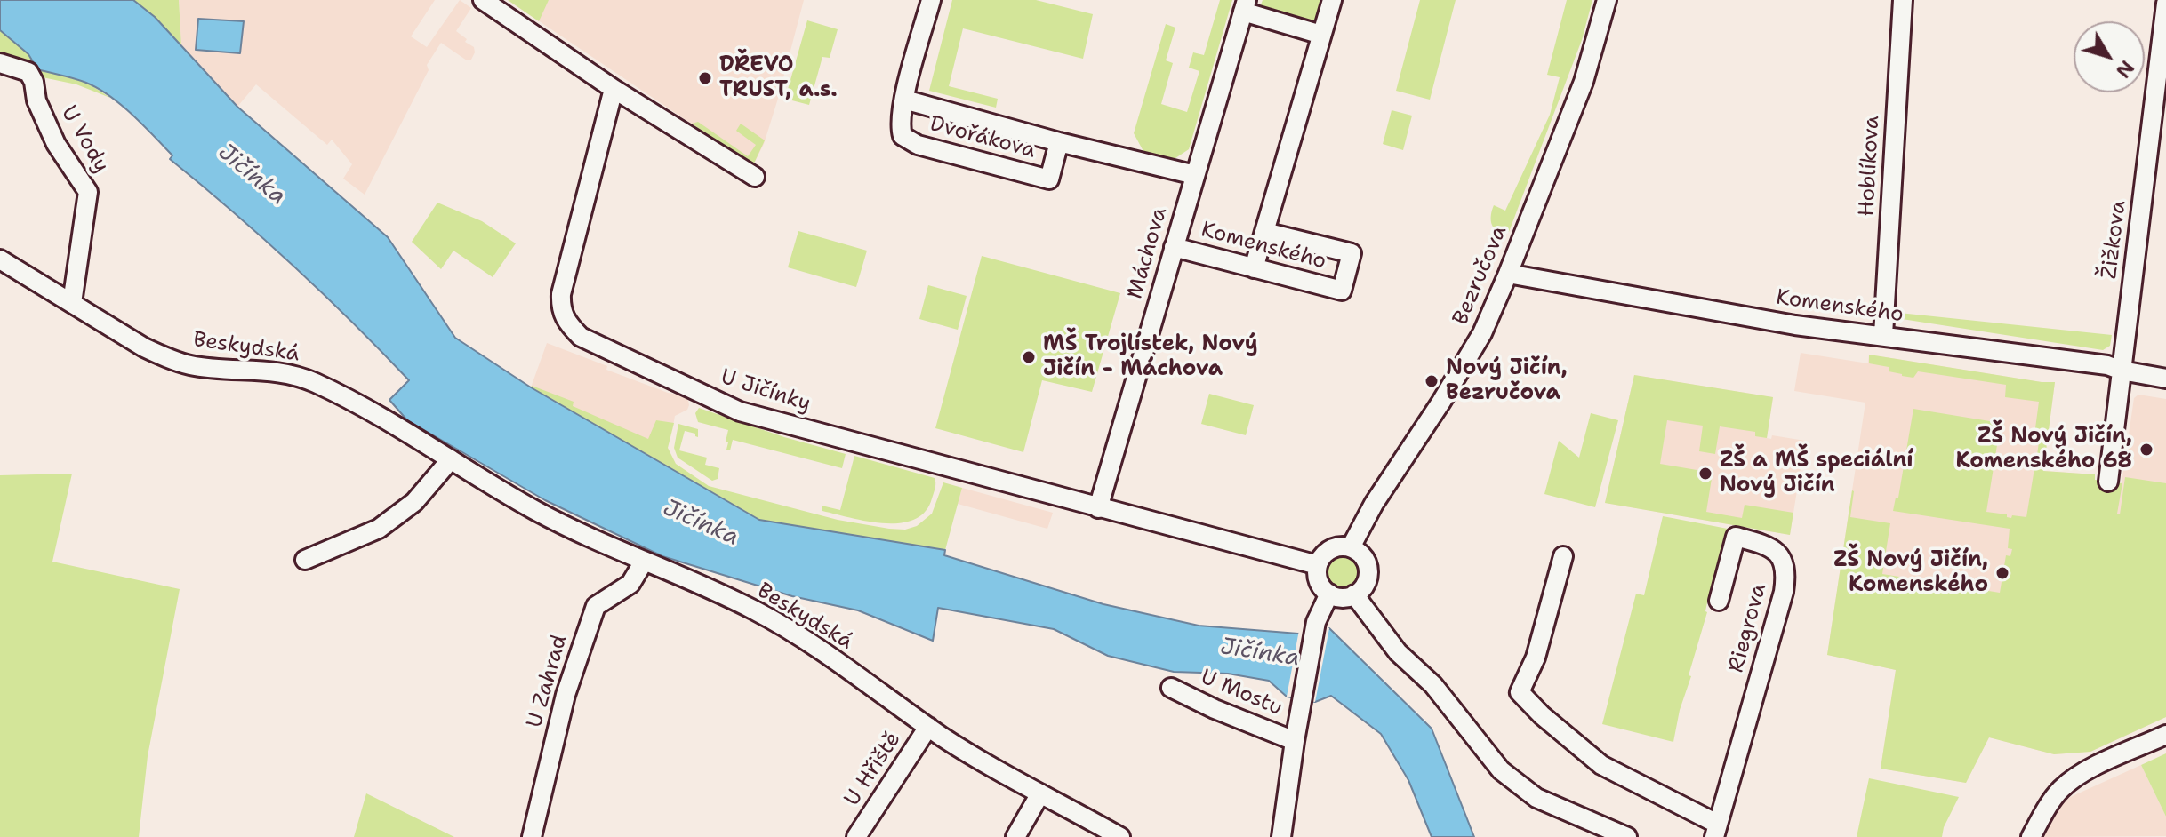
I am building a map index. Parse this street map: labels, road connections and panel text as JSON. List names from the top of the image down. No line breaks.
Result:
{"streets":{"street":["Dvořákova","U Vody","Hoblíkova","Žižkova","Komenského","Máchova","Bezručova","Beskydská","U Jičínky","Riegrova","U Zahrad","U Mostu","U Hřiště"]},"crossings":[["Dvořákova","Máchova"],["U Vody","Beskydská"],["Hoblíkova","Komenského"],["Žižkova","Komenského"],["Komenského","Máchova"],["Komenského","Bezručova"],["Máchova","U Jičínky"],["Bezručova","U Jičínky"],["Beskydská","U Zahrad"],["Beskydská","U Hřiště"]],"water":["Jičínka"],"places":["DŘEVO TRUST, a.s.","MŠ Trojlístek, Nový Jičín - Máchova","Nový Jičín, Bezručova","ZŠ Nový Jičín, Komenského 68","ZŠ a MŠ speciální Nový Jičín","ZŠ Nový Jičín, Komenského"],"north":"bottom right"}
